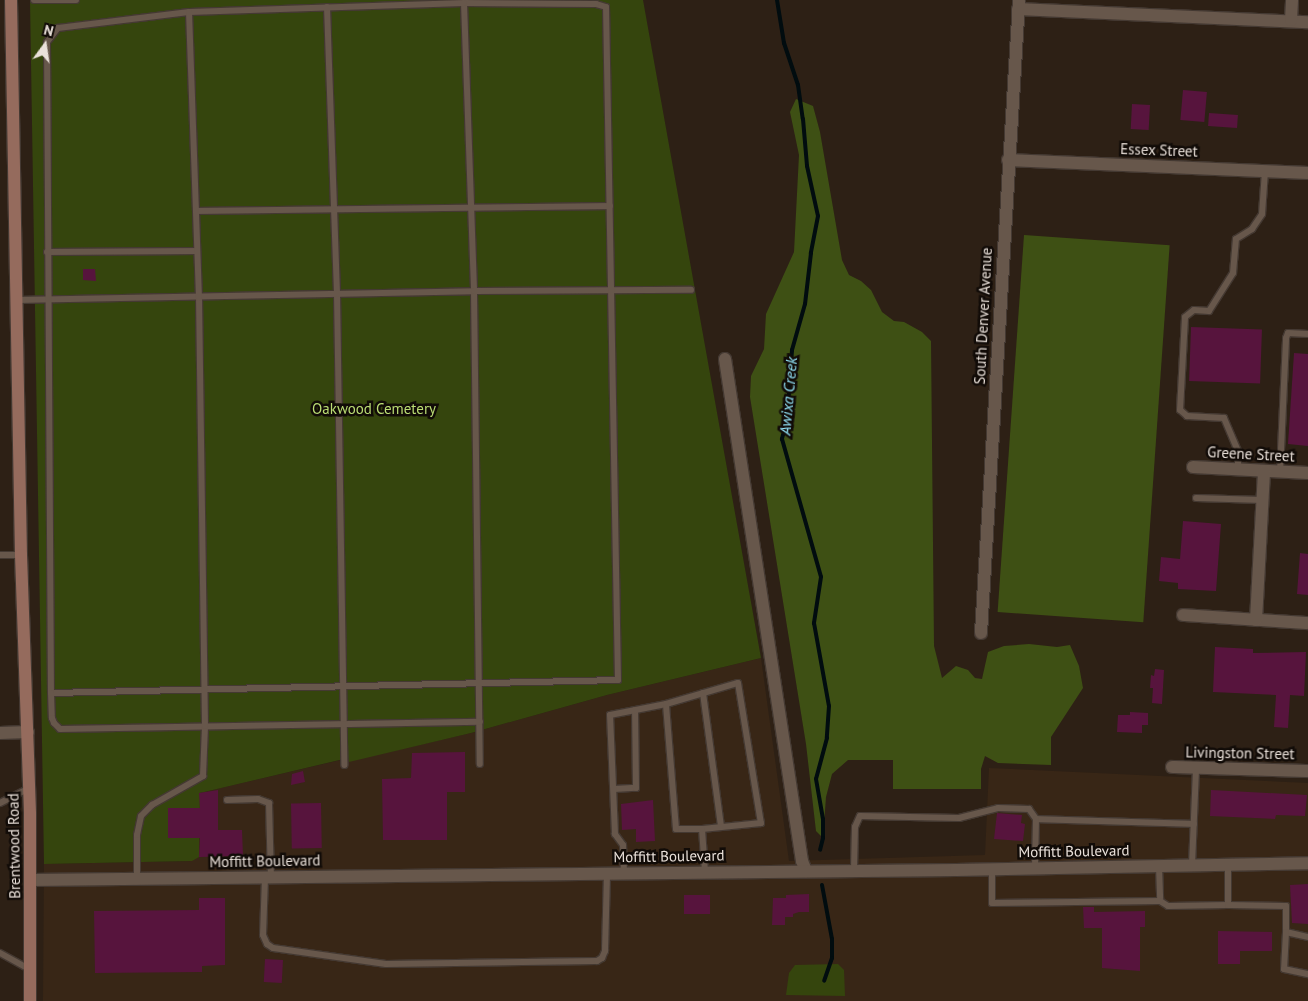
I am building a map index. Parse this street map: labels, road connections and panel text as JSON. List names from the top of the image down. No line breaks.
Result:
{"streets":{"street":["Essex Street","South Denver Avenue","Greene Street","Livingston Street","Brentwood Road","Moffitt Boulevard"]},"crossings":[["Essex Street","South Denver Avenue"],["Brentwood Road","Moffitt Boulevard"]],"water":["Awixa Creek"],"parks":["Oakwood Cemetery"],"north":"top"}
